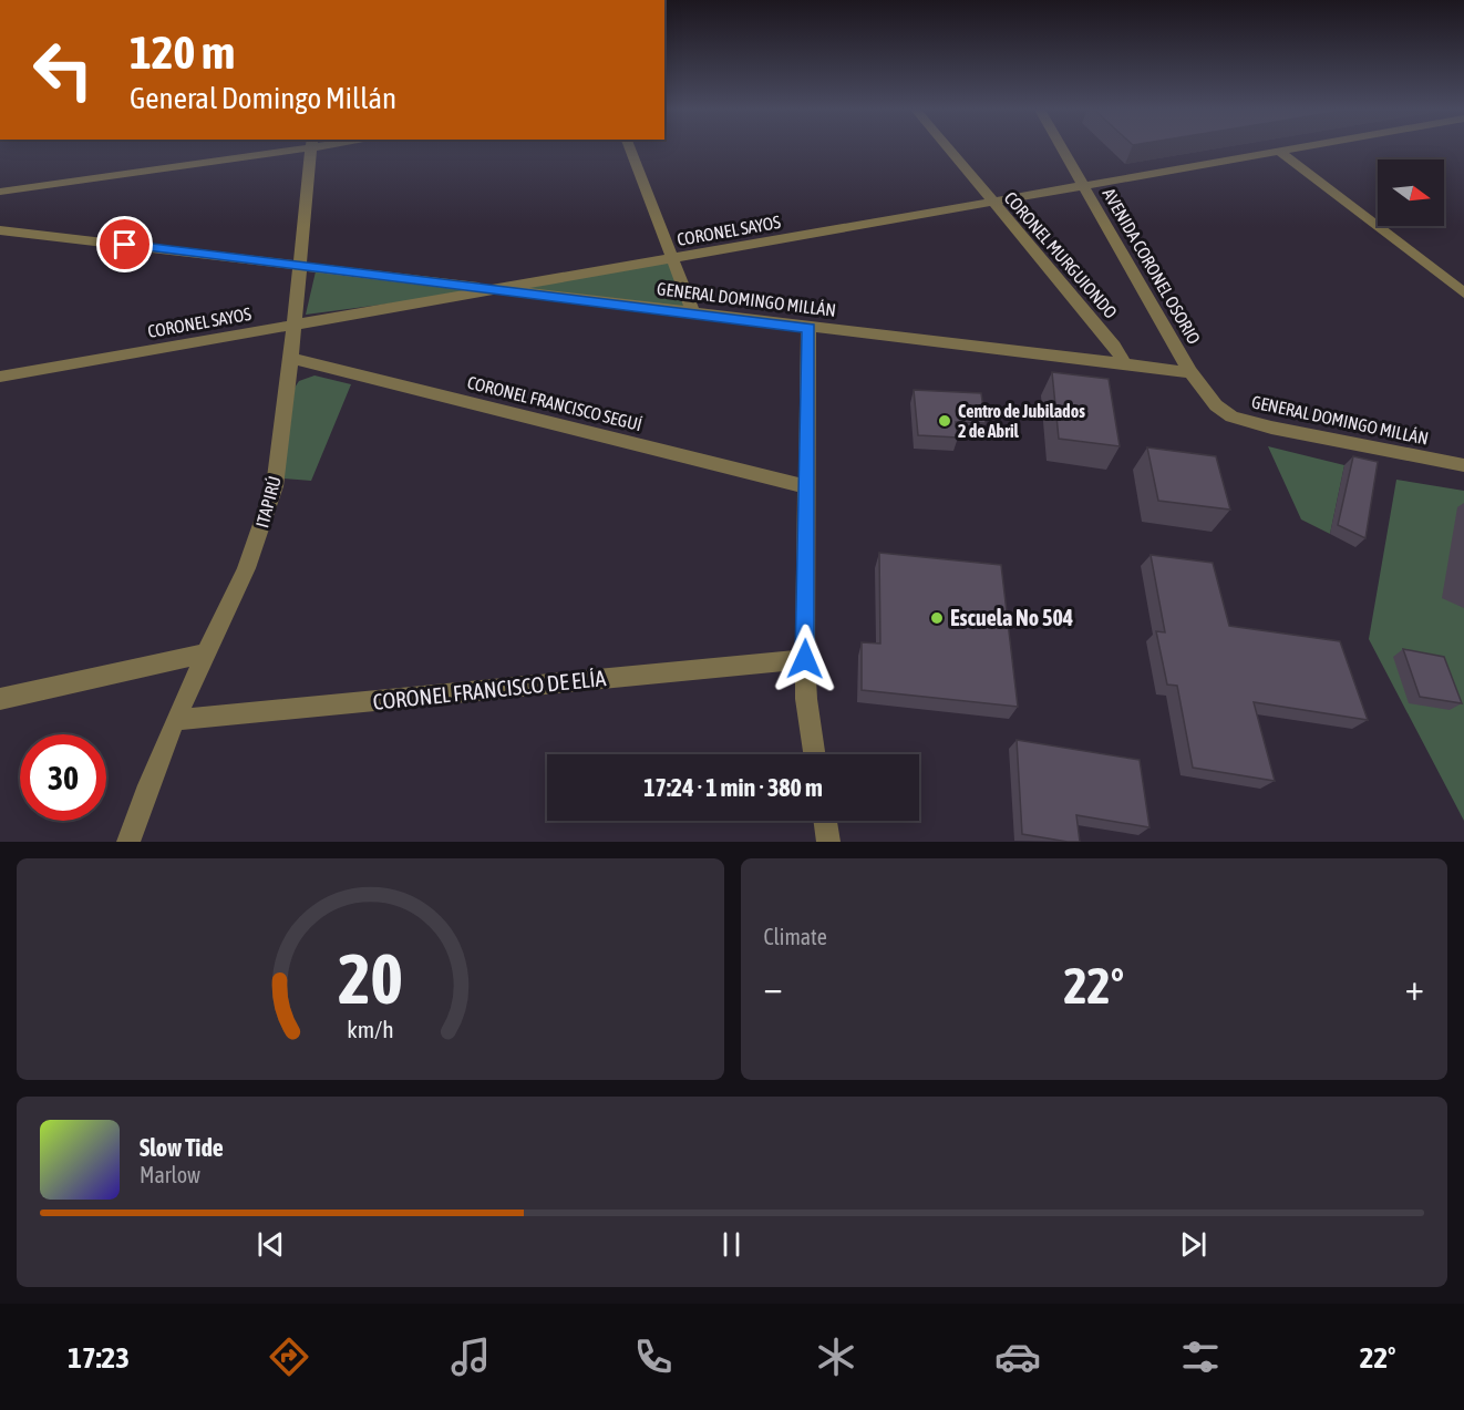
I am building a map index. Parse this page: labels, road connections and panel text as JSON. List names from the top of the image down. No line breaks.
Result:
{"streets":{"street":["CORONEL SAYOS","CORONEL MURGUIONDO","AVENIDA CORONEL OSORIO","GENERAL DOMINGO MILLÁN","CORONEL FRANCISCO SEGUÍ","ITAPIRÚ","CORONEL FRANCISCO DE ELÍA"]},"crossings":[["CORONEL SAYOS","CORONEL MURGUIONDO"],["CORONEL SAYOS","AVENIDA CORONEL OSORIO"],["CORONEL SAYOS","GENERAL DOMINGO MILLÁN"],["CORONEL SAYOS","ITAPIRÚ"],["CORONEL MURGUIONDO","GENERAL DOMINGO MILLÁN"],["AVENIDA CORONEL OSORIO","GENERAL DOMINGO MILLÁN"],["GENERAL DOMINGO MILLÁN","ITAPIRÚ"],["CORONEL FRANCISCO SEGUÍ","ITAPIRÚ"],["ITAPIRÚ","CORONEL FRANCISCO DE ELÍA"]],"places":["Centro de Jubilados 2 de Abril","Escuela No 504"],"north":"right","page":{"turn":["120 m","General Domingo Millán"],"limit":"30","trip":"17:24 · 1 min · 380 m","tile":"Climate","heat":["−","22°","+"],"song":["Slow Tide","Marlow"],"tabs":["17:23","22°"],"gauge":["20","km/h"]}}
